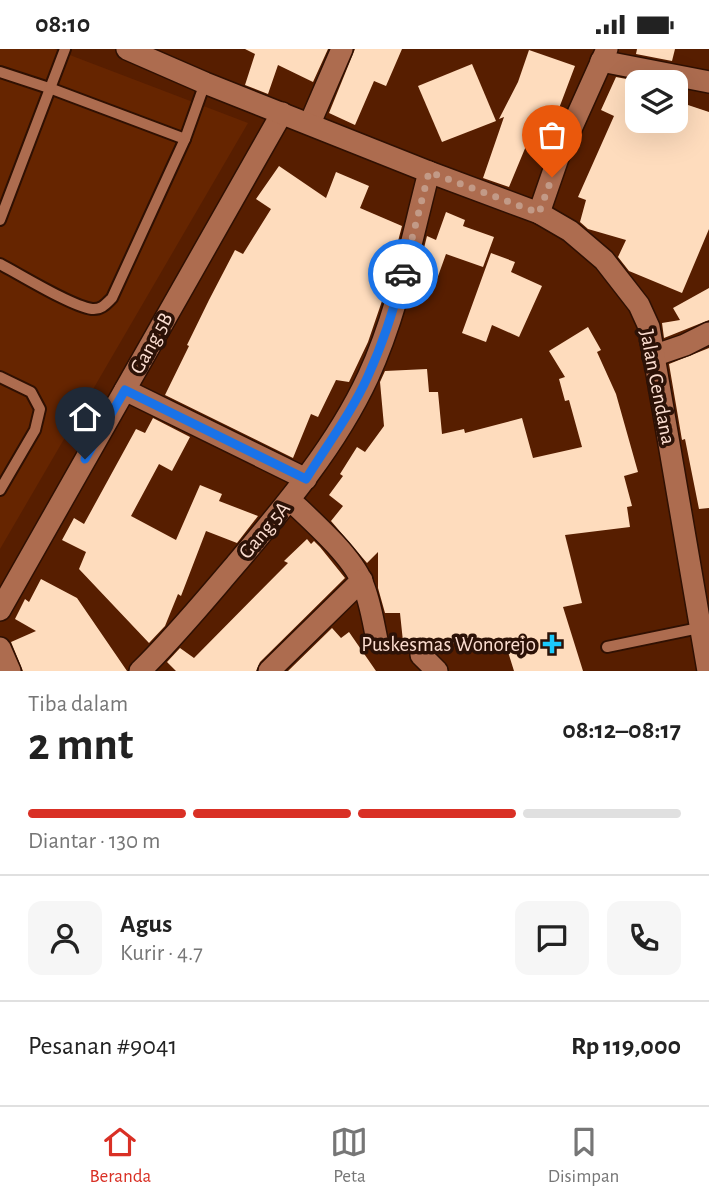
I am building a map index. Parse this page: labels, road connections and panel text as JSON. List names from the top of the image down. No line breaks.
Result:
{"streets":{"street":["Gang 5B","Jalan Cendana","Gang 5A"]},"crossings":[["Gang 5B","Jalan Cendana"],["Jalan Cendana","Gang 5A"]],"places":{"health":["Puskesmas Wonorejo"]},"page":{"status":"08:10","heading":["2 mnt","Tiba dalam","08:12–08:17"],"panel":["Agus","Kurir · 4.7","Pesanan #9041","Rp 119,000"],"bar":"Diantar · 130 m","tabs":["Beranda","Peta","Disimpan"]}}
